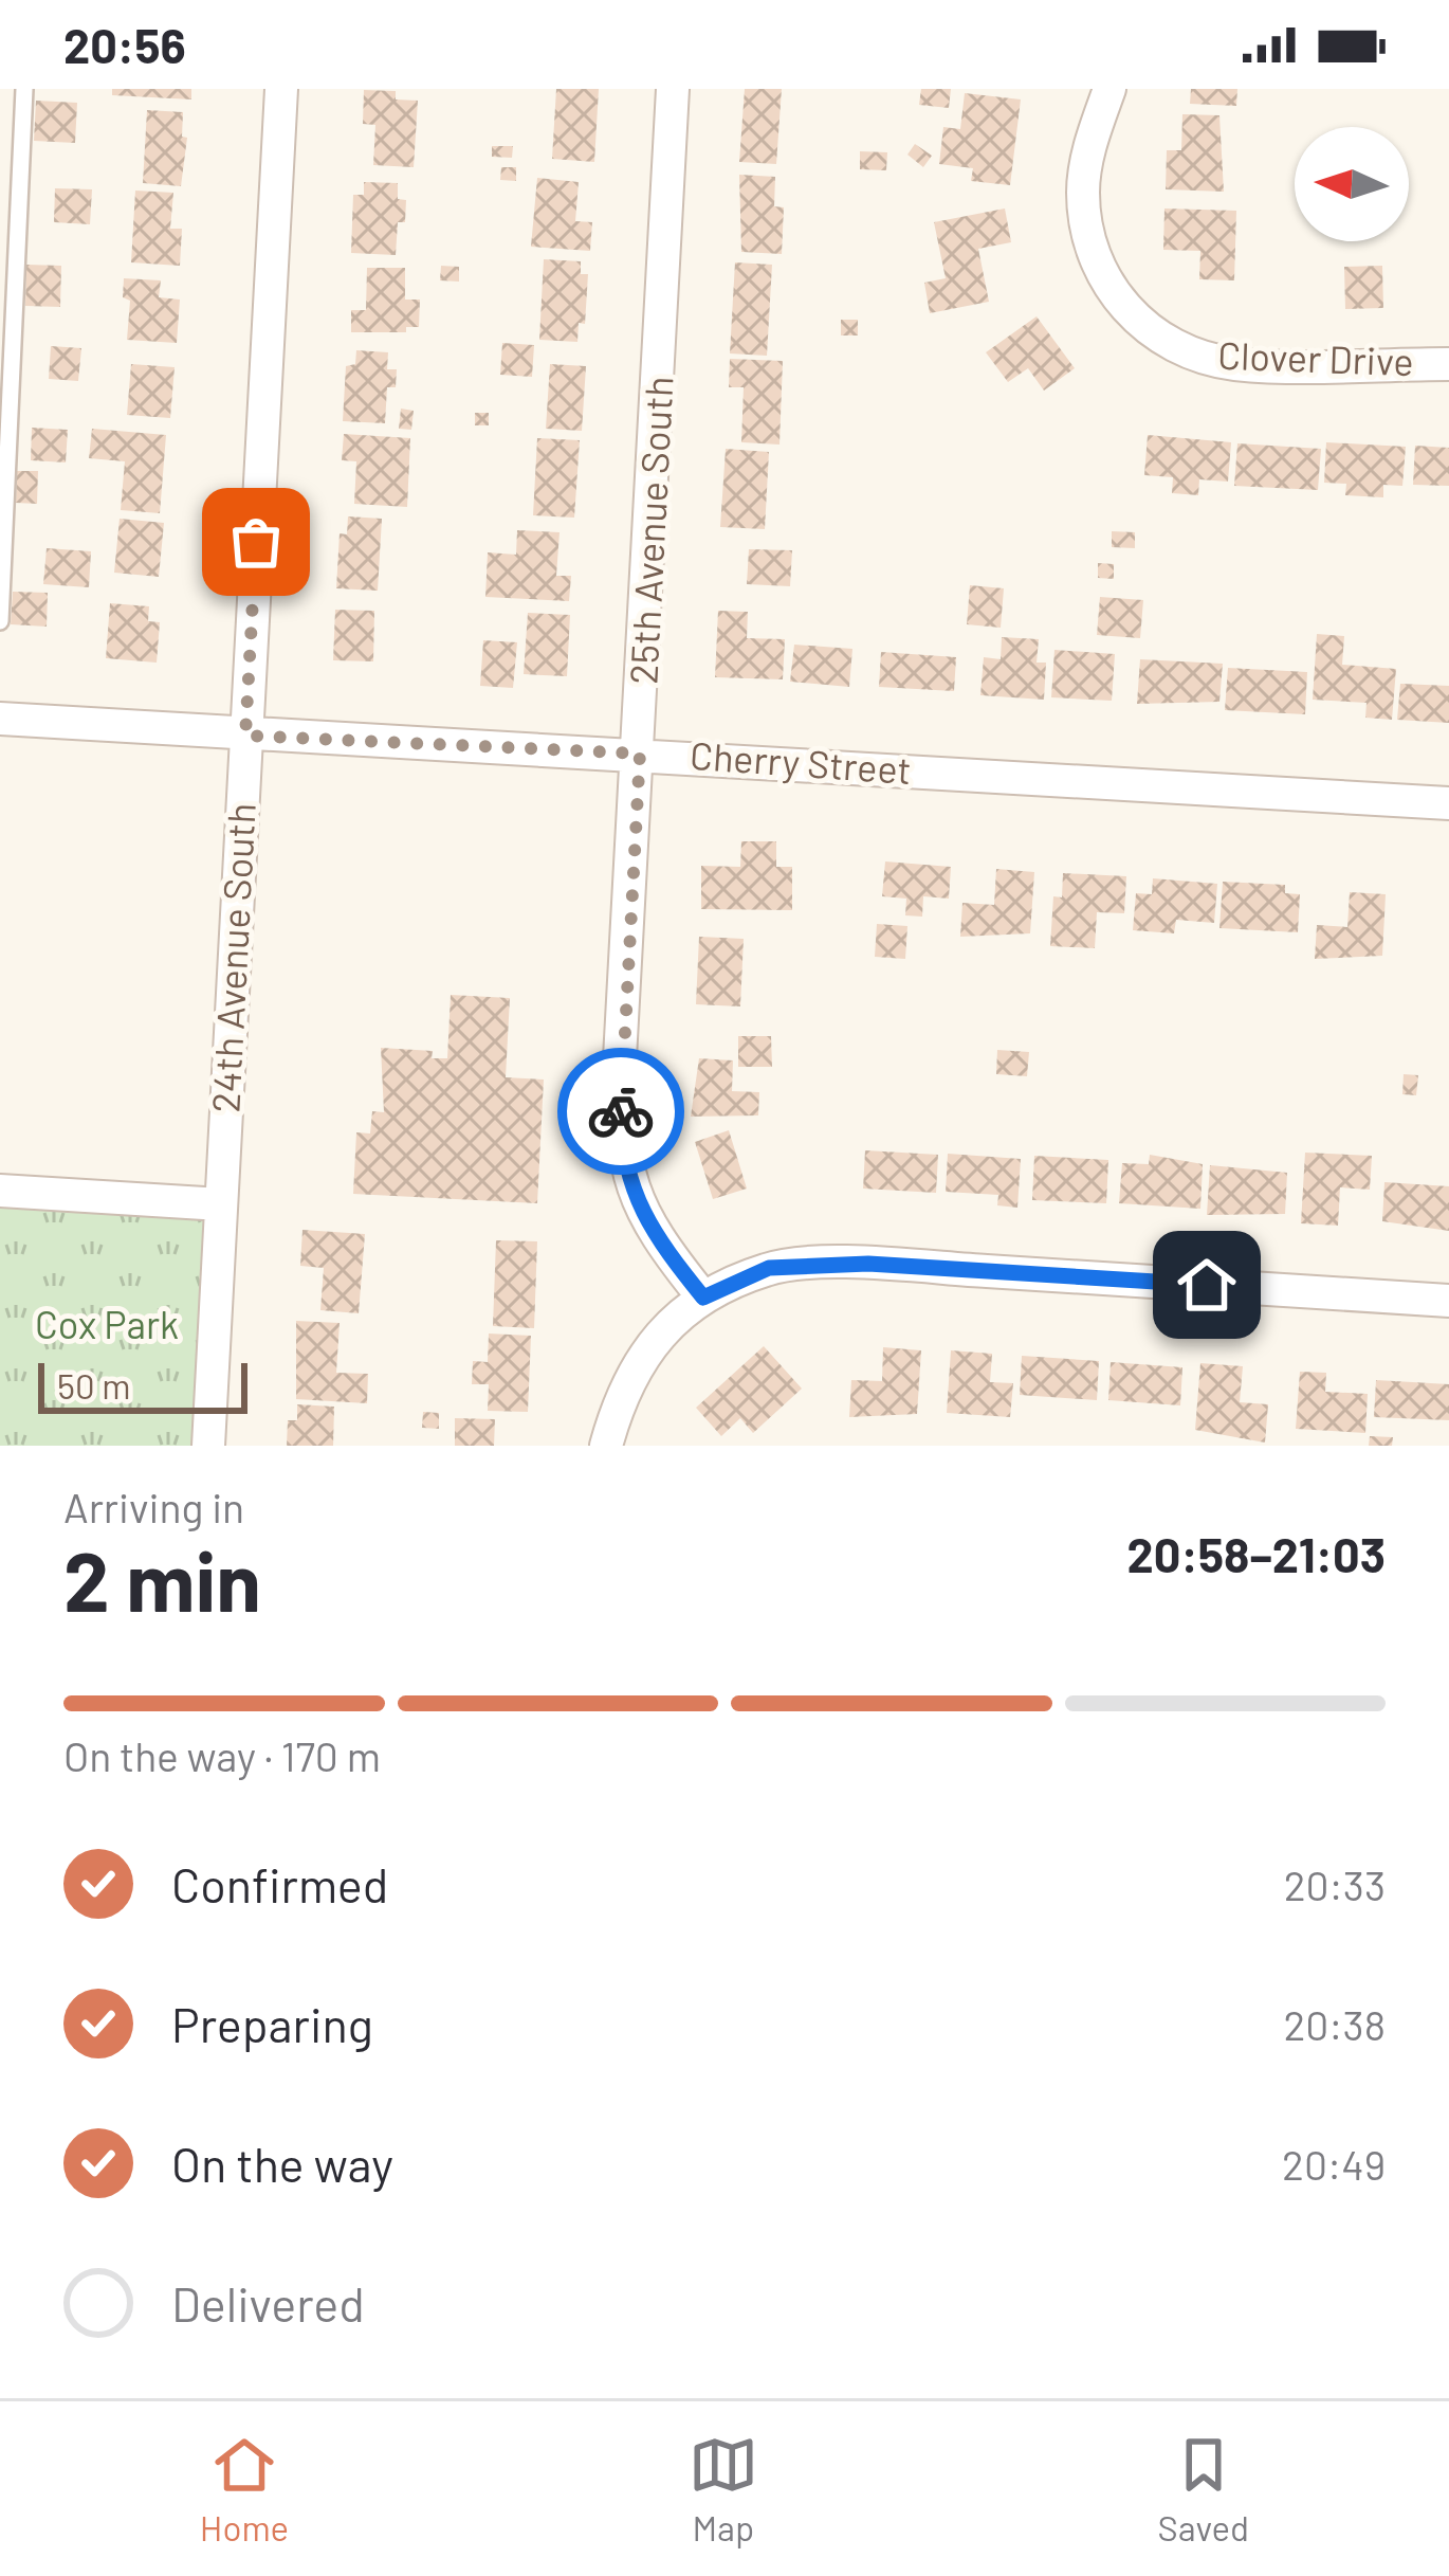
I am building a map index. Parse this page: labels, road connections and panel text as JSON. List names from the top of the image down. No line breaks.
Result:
{"streets":{"street":["Clover Drive","25th Avenue South","Cherry Street","24th Avenue South"]},"crossings":[["25th Avenue South","Cherry Street"],["Cherry Street","24th Avenue South"]],"parks":["Cox Park"],"scale_bar":"50 m","north":"left","page":{"status":"20:56","scale":"50 m","heading":["2 min","Arriving in","20:58–21:03"],"bar":"On the way · 170 m","list":[["Confirmed","20:33"],["Preparing","20:38"],["On the way","20:49"],"Delivered"],"tabs":["Home","Map","Saved"]}}
